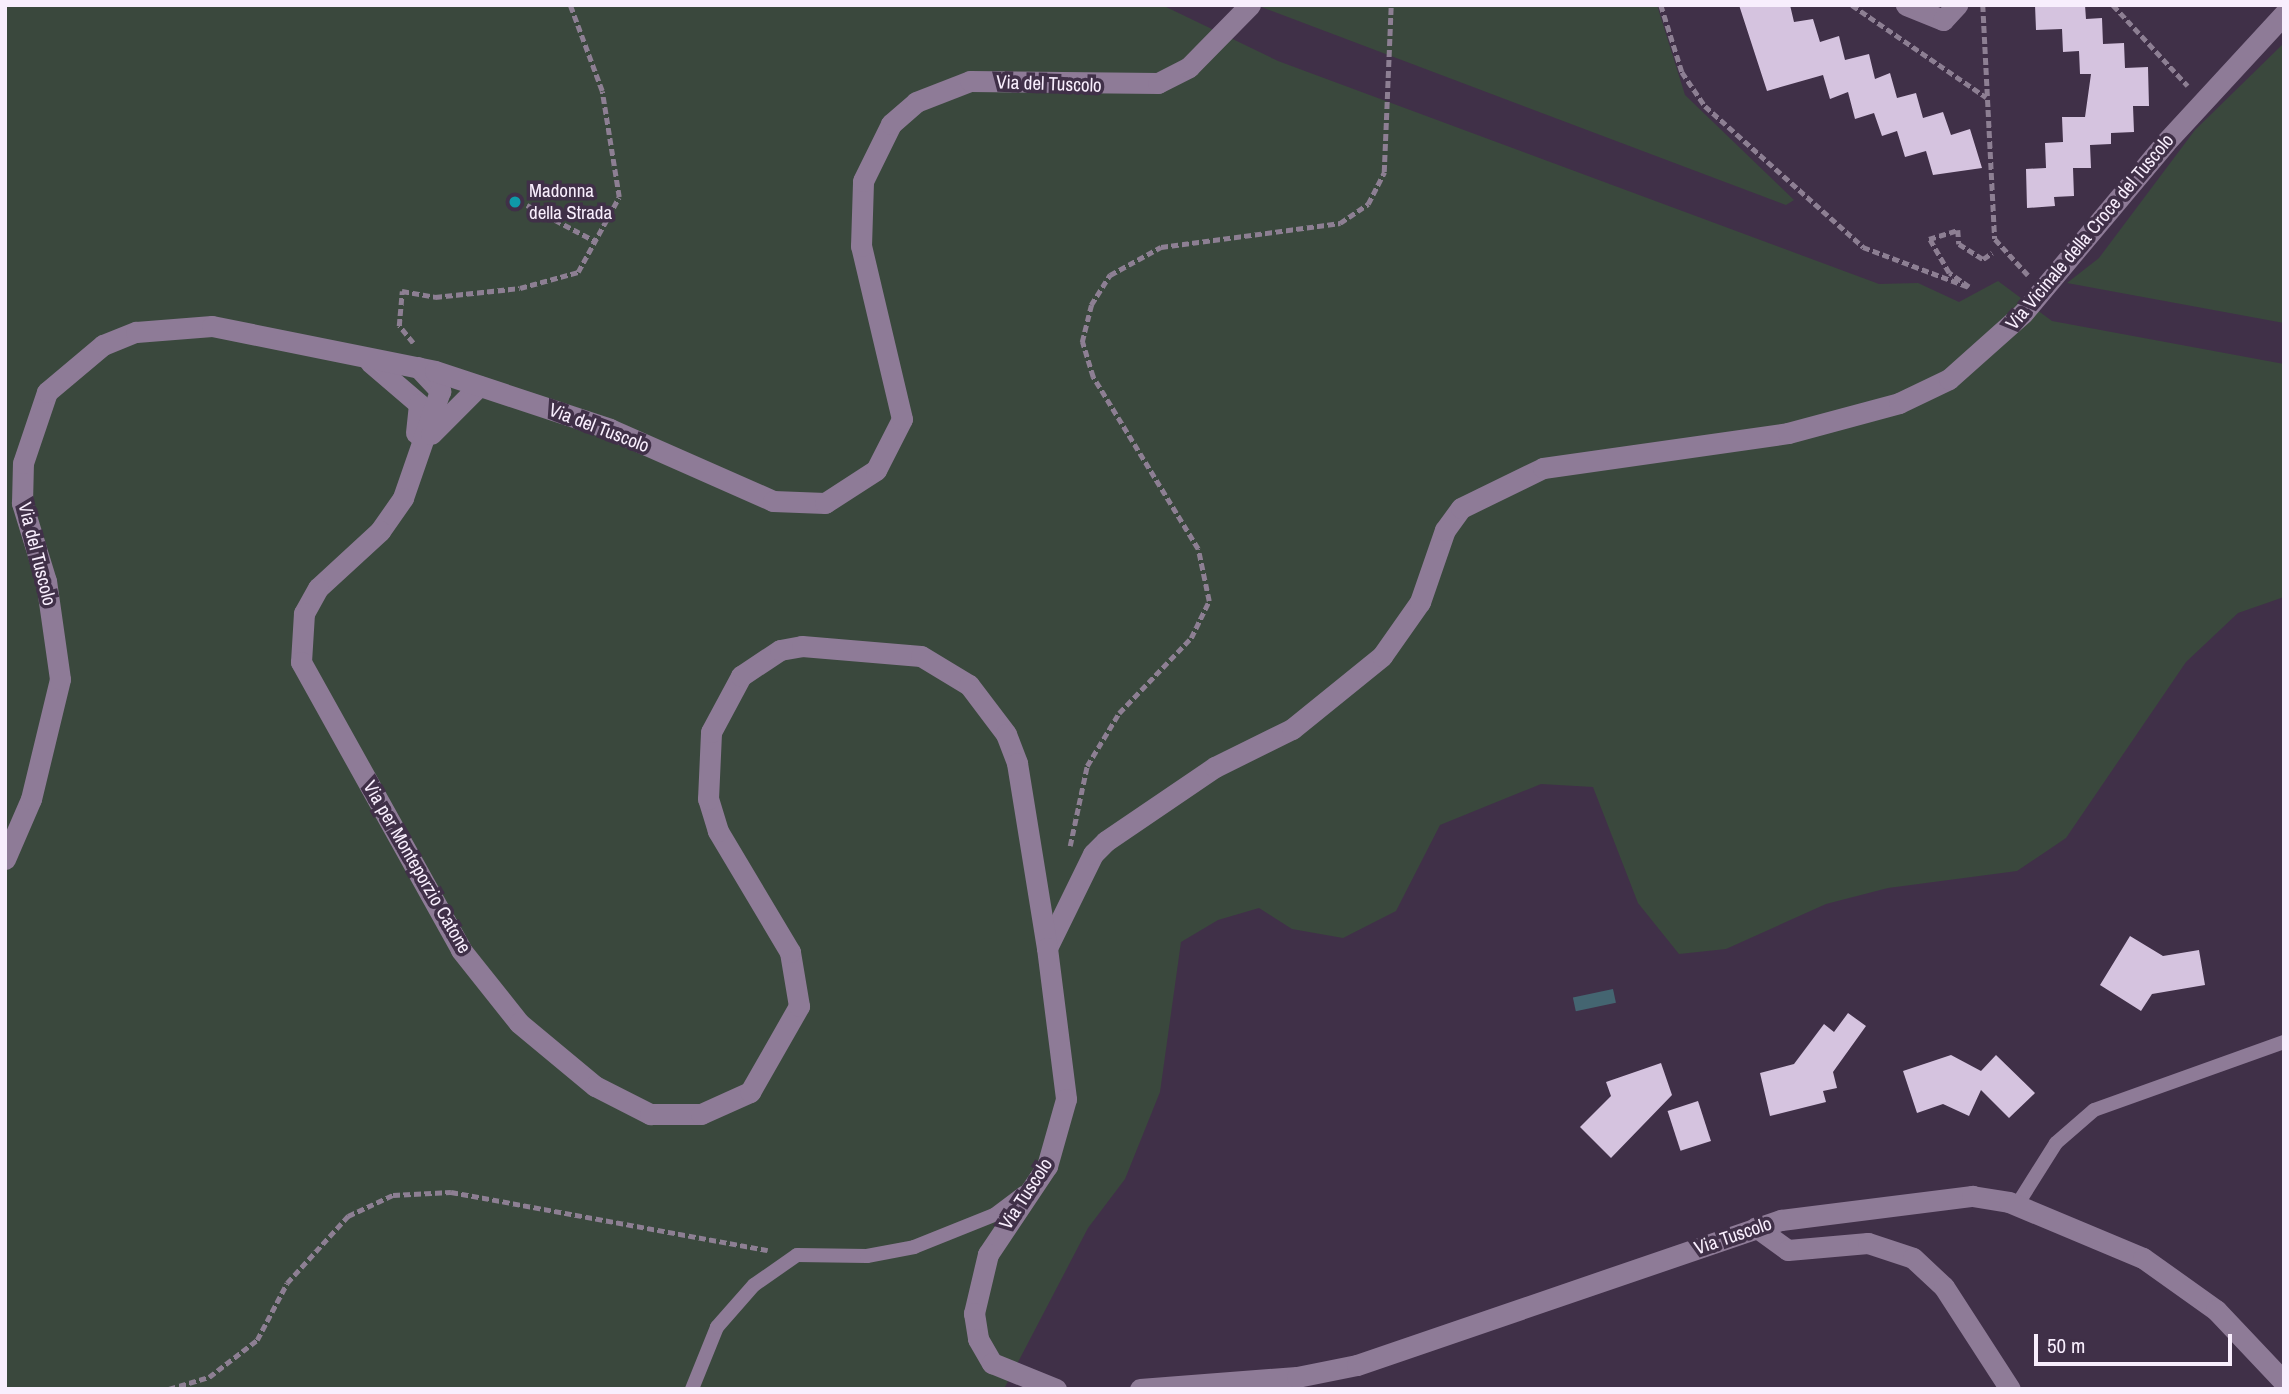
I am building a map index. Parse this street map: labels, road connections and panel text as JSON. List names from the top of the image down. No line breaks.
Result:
{"streets":{"street":["Via del Tuscolo","Via Vicinale della Croce del Tuscolo","Via per Monteporzio Catone","Via Tuscolo"]},"crossings":[["Via Vicinale della Croce del Tuscolo","Via per Monteporzio Catone"],["Via Vicinale della Croce del Tuscolo","Via Tuscolo"],["Via per Monteporzio Catone","Via Tuscolo"]],"places":["Madonna della Strada"],"scale_bar":"50 m"}
